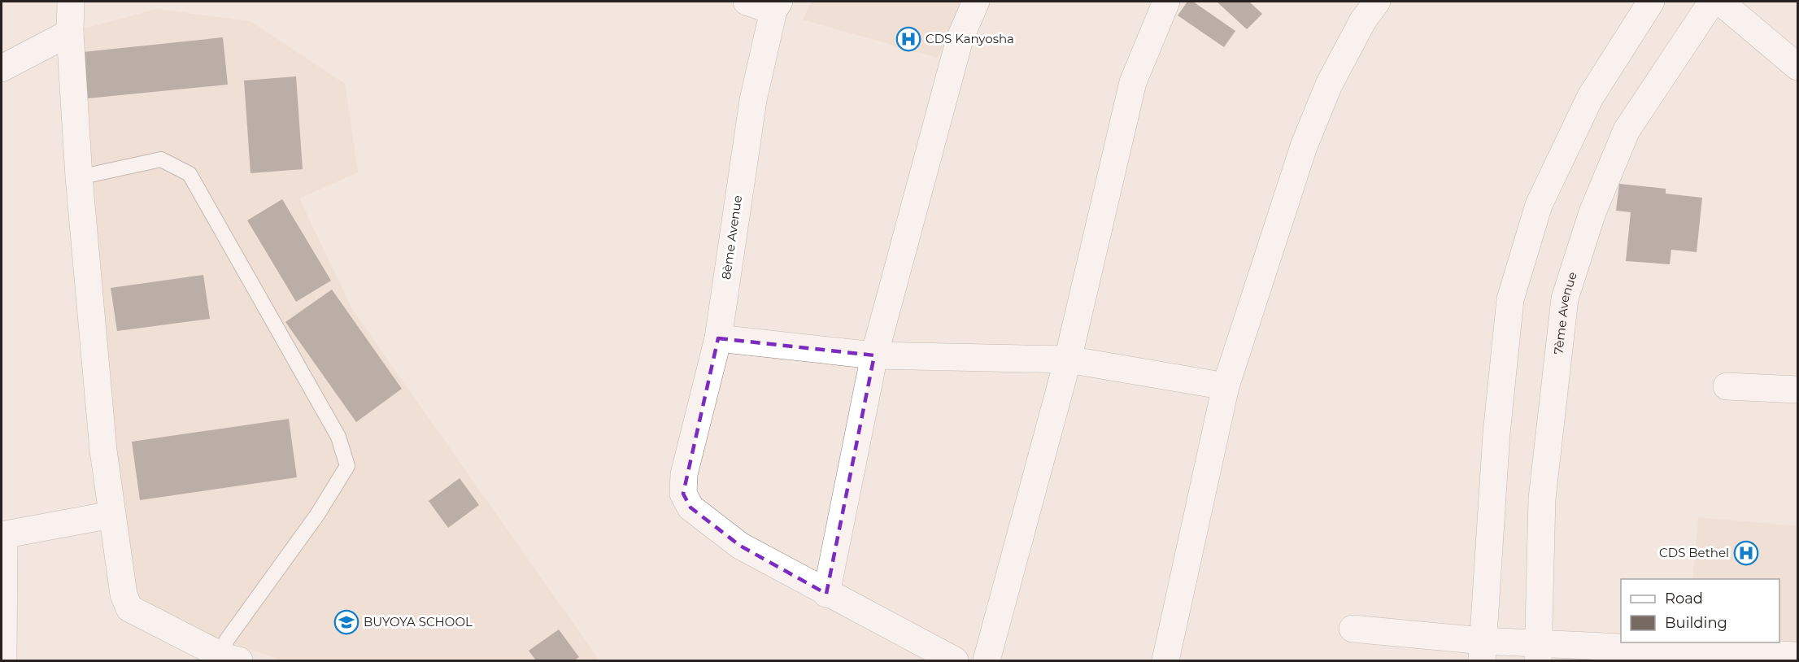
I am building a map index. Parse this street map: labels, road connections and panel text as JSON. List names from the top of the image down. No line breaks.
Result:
{"streets":{"street":["8ème Avenue","7ème Avenue"]},"places":{"hospital":["CDS Kanyosha","CDS Bethel"],"school or university":["BUYOYA SCHOOL"]},"legend":["Road","Building"]}
